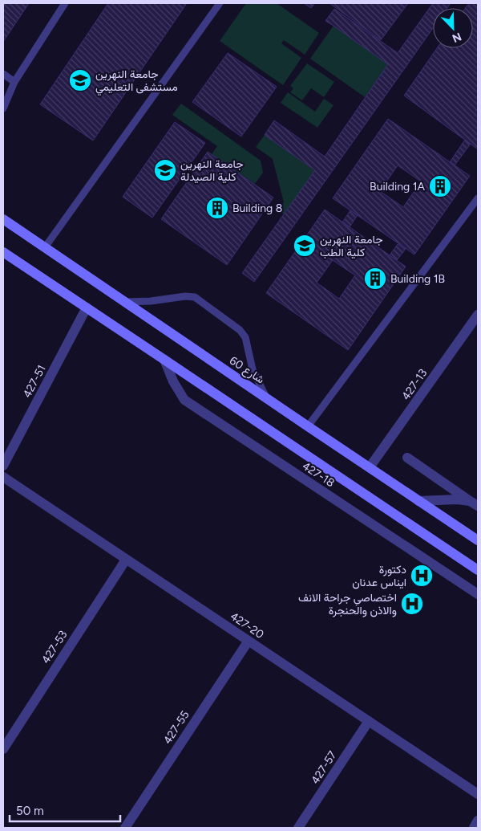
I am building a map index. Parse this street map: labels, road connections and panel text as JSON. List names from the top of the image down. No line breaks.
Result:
{"streets":{"street":["شارع 60","427-51","427-13","427-18","427-20","427-53","427-55","427-57"]},"crossings":[["شارع 60","427-13"],["427-20","427-53"],["427-20","427-55"],["427-20","427-57"]],"places":{"school or university":["جامعة النهرين مستشفى التعليمي","جامعة النهرين كلية الصيدلة","جامعة النهرين كلية الطب"],"building":["Building 1A","Building 8","Building 1B"],"hospital":["دكتورة ايناس عدنان","اختصاصي جراحة الانف والاذن والحنجرة"]},"scale_bar":"50 m","north":"bottom right"}
